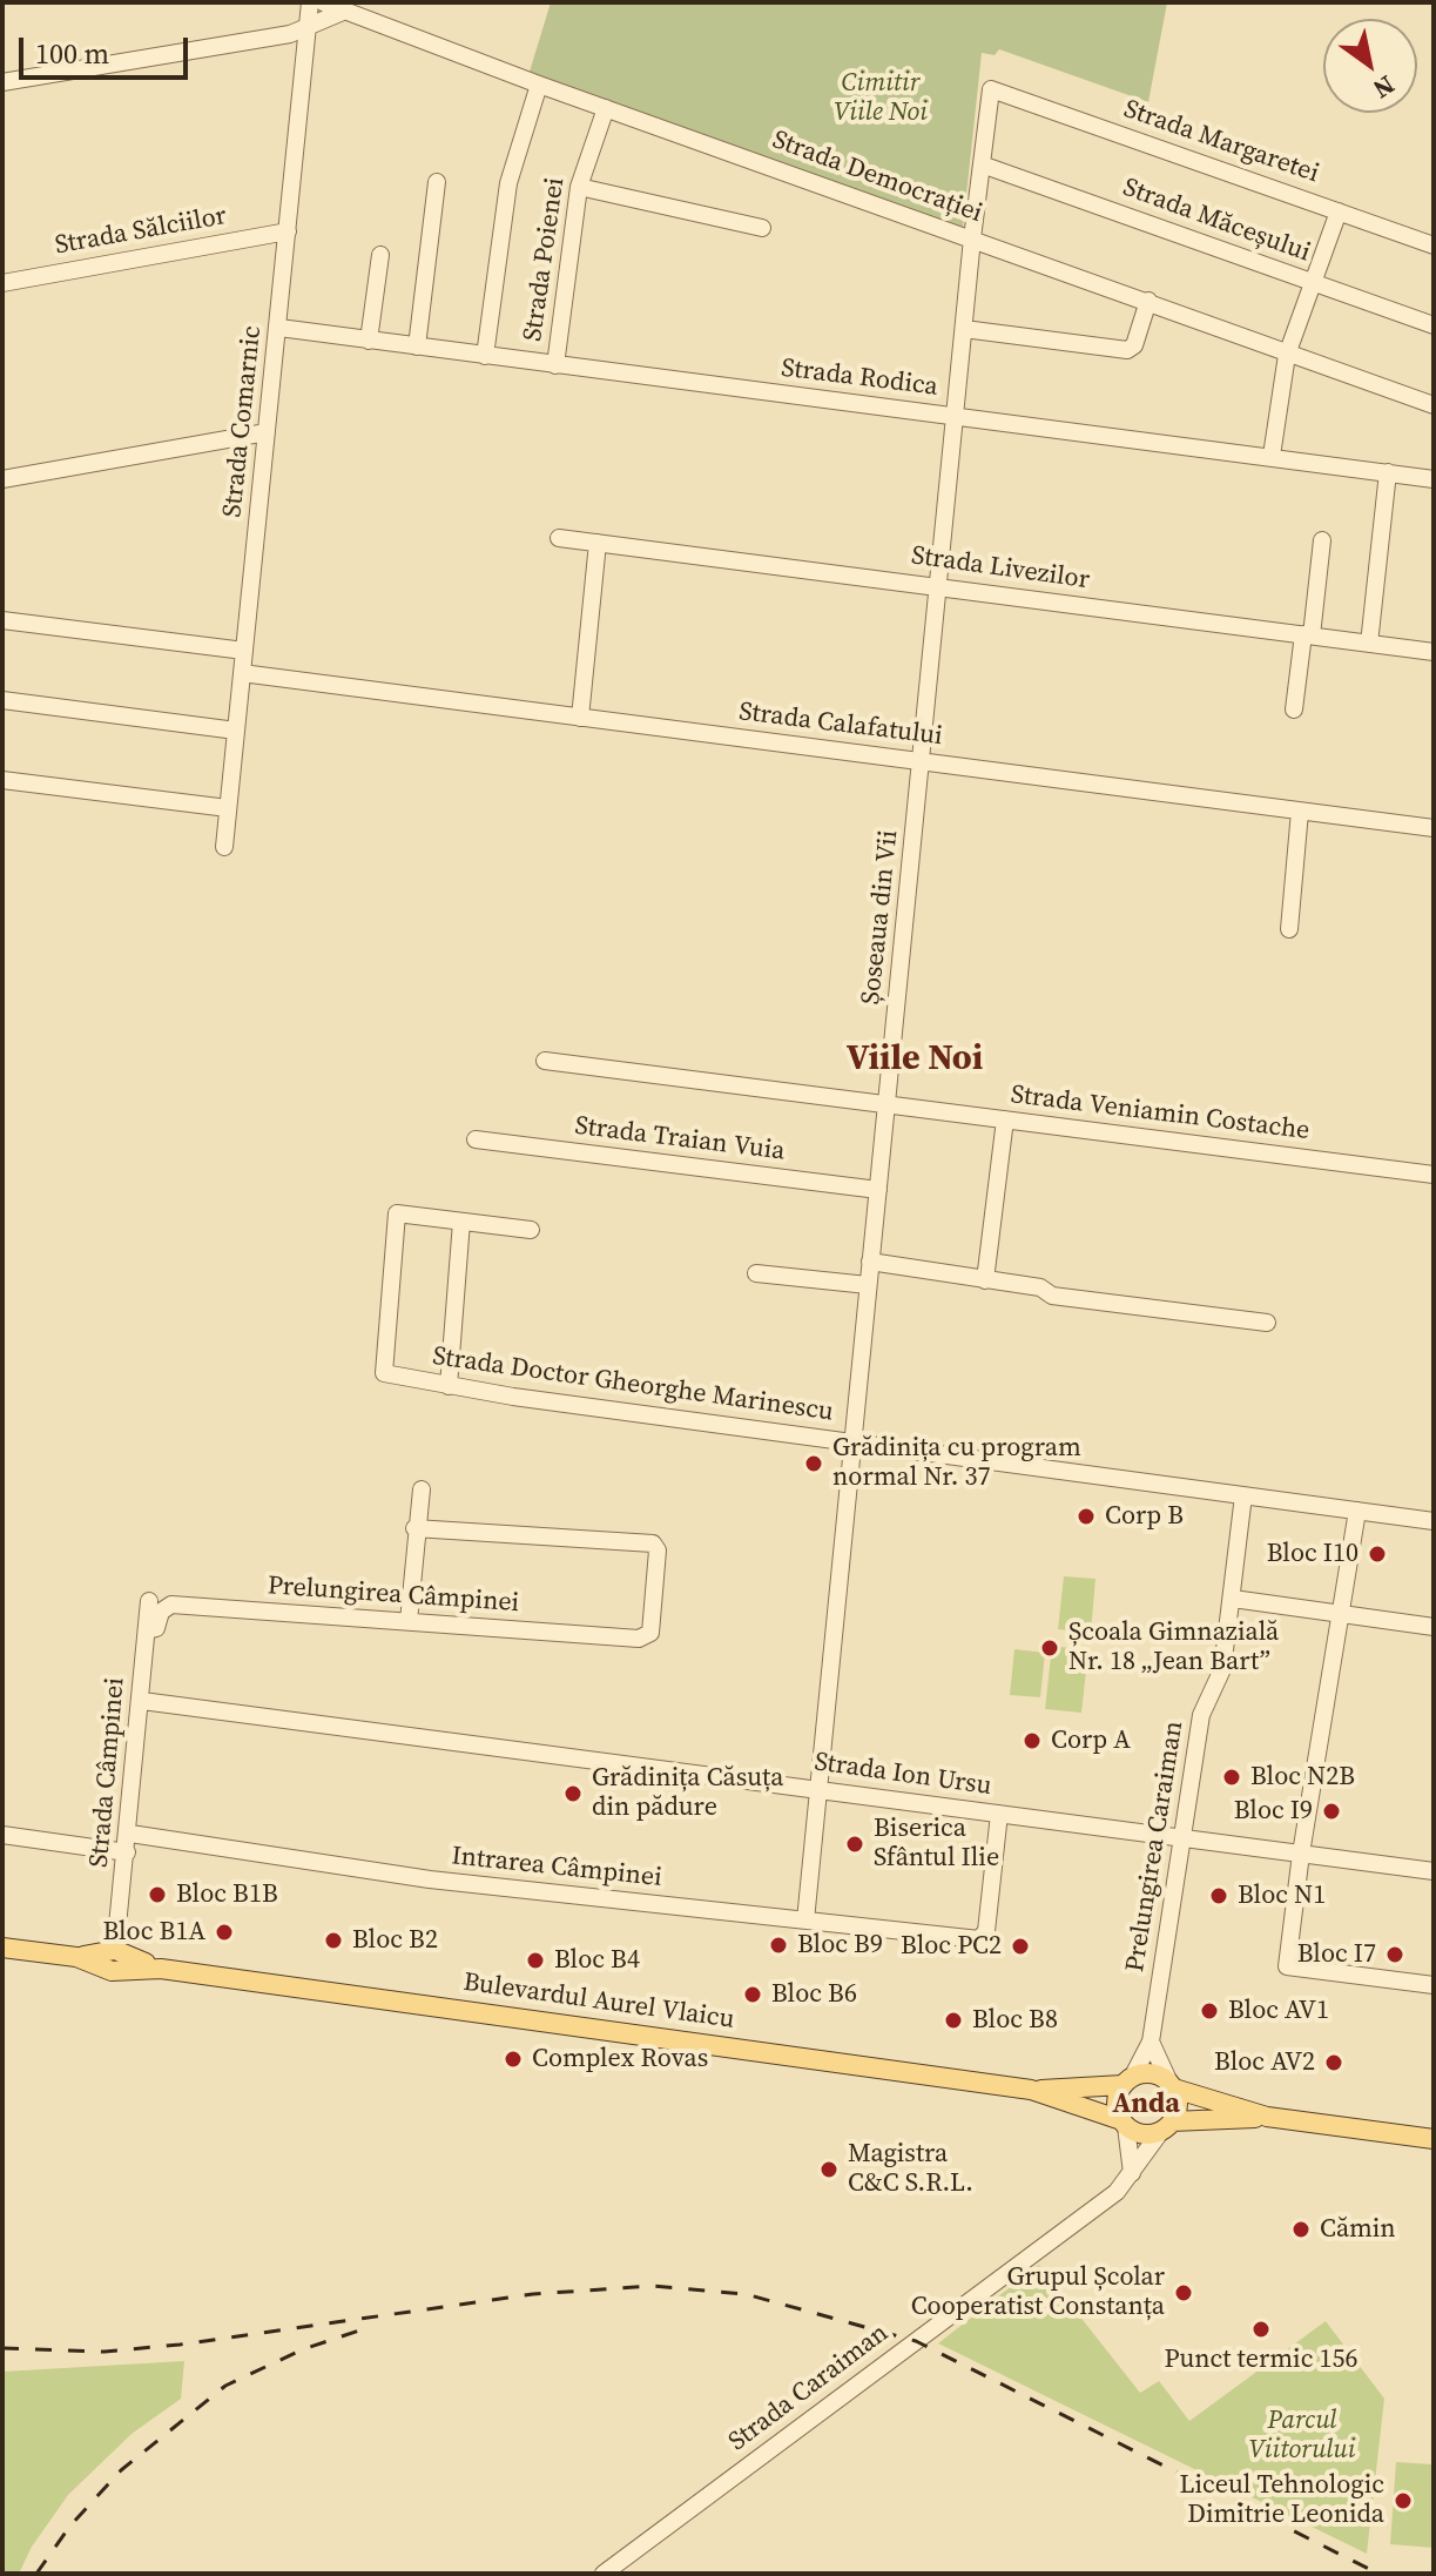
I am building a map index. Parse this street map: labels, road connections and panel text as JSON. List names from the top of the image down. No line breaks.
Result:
{"streets":{"main road":["Bulevardul Aurel Vlaicu"],"street":["Strada Margaretei","Strada Democrației","Strada Măceșului","Strada Sălciilor","Strada Poienei","Strada Rodica","Strada Comarnic","Strada Livezilor","Strada Calafatului","Șoseaua din Vii","Strada Veniamin Costache","Strada Traian Vuia","Strada Doctor Gheorghe Marinescu","Prelungirea Câmpinei","Strada Câmpinei","Strada Ion Ursu","Prelungirea Caraiman","Intrarea Câmpinei","Strada Caraiman"]},"crossings":[["Strada Margaretei","Șoseaua din Vii"],["Strada Democrației","Strada Poienei"],["Strada Democrației","Șoseaua din Vii"],["Strada Măceșului","Șoseaua din Vii"],["Strada Sălciilor","Strada Comarnic"],["Strada Poienei","Strada Rodica"],["Strada Rodica","Strada Comarnic"],["Strada Rodica","Șoseaua din Vii"],["Strada Comarnic","Strada Calafatului"],["Strada Livezilor","Șoseaua din Vii"],["Strada Calafatului","Șoseaua din Vii"],["Șoseaua din Vii","Strada Veniamin Costache"],["Șoseaua din Vii","Strada Traian Vuia"],["Șoseaua din Vii","Strada Doctor Gheorghe Marinescu"],["Șoseaua din Vii","Strada Ion Ursu"],["Șoseaua din Vii","Intrarea Câmpinei"],["Strada Doctor Gheorghe Marinescu","Prelungirea Caraiman"],["Prelungirea Câmpinei","Strada Câmpinei"],["Strada Câmpinei","Strada Ion Ursu"],["Strada Câmpinei","Intrarea Câmpinei"],["Strada Câmpinei","Bulevardul Aurel Vlaicu"],["Strada Ion Ursu","Prelungirea Caraiman"],["Strada Ion Ursu","Intrarea Câmpinei"],["Prelungirea Caraiman","Bulevardul Aurel Vlaicu"],["Prelungirea Caraiman","Strada Caraiman"],["Bulevardul Aurel Vlaicu","Strada Caraiman"]],"districts":["Viile Noi","Anda"],"parks":["Cimitir Viile Noi","Parcul Viitorului"],"places":["Grădinița cu program normal Nr. 37","Corp B","Bloc I10","Școala Gimnazială Nr. 18 „Jean Bart”","Corp A","Bloc N2B","Grădinița Căsuța din pădure","Bloc I9","Biserica Sfântul Ilie","Bloc B1B","Bloc N1","Bloc B1A","Bloc B2","Bloc B9","Bloc PC2","Bloc I7","Bloc B4","Bloc B6","Bloc AV1","Bloc B8","Complex Rovas","Bloc AV2","Magistra C&C S.R.L.","Cămin","Grupul Școlar Cooperatist Constanța","Punct termic 156","Liceul Tehnologic Dimitrie Leonida"],"scale_bar":"100 m","north":"bottom right"}
